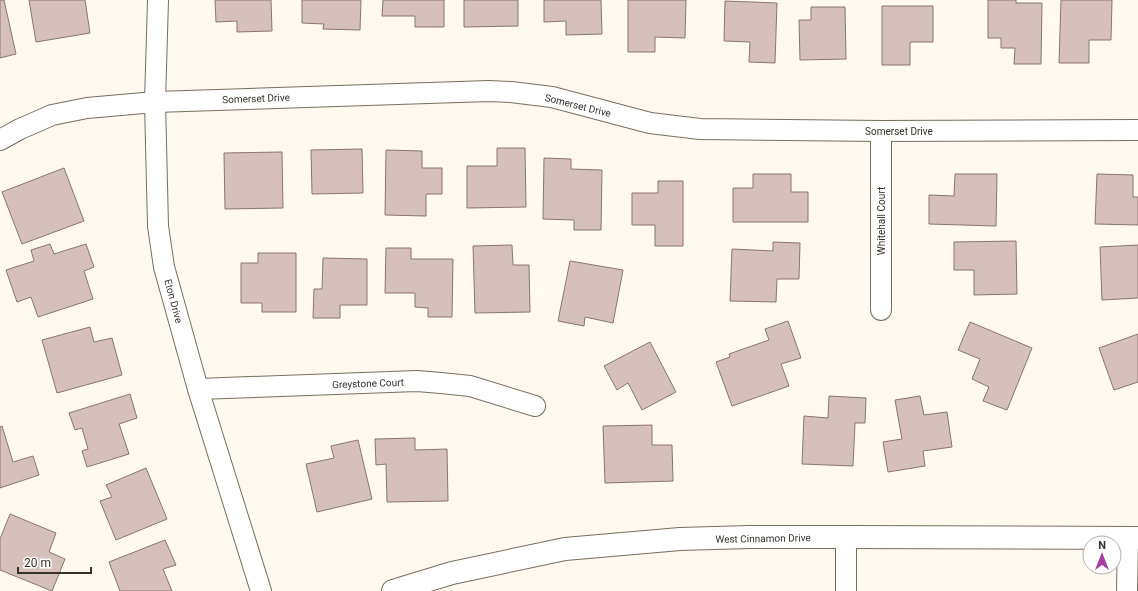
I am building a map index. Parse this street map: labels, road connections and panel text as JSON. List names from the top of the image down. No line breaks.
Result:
{"streets":{"main road":["West Cinnamon Drive"],"street":["Somerset Drive","Whitehall Court","Eton Drive","Greystone Court"]},"crossings":[["Somerset Drive","Whitehall Court"],["Somerset Drive","Eton Drive"],["Eton Drive","Greystone Court"]],"scale_bar":"20 m","north":"top"}
